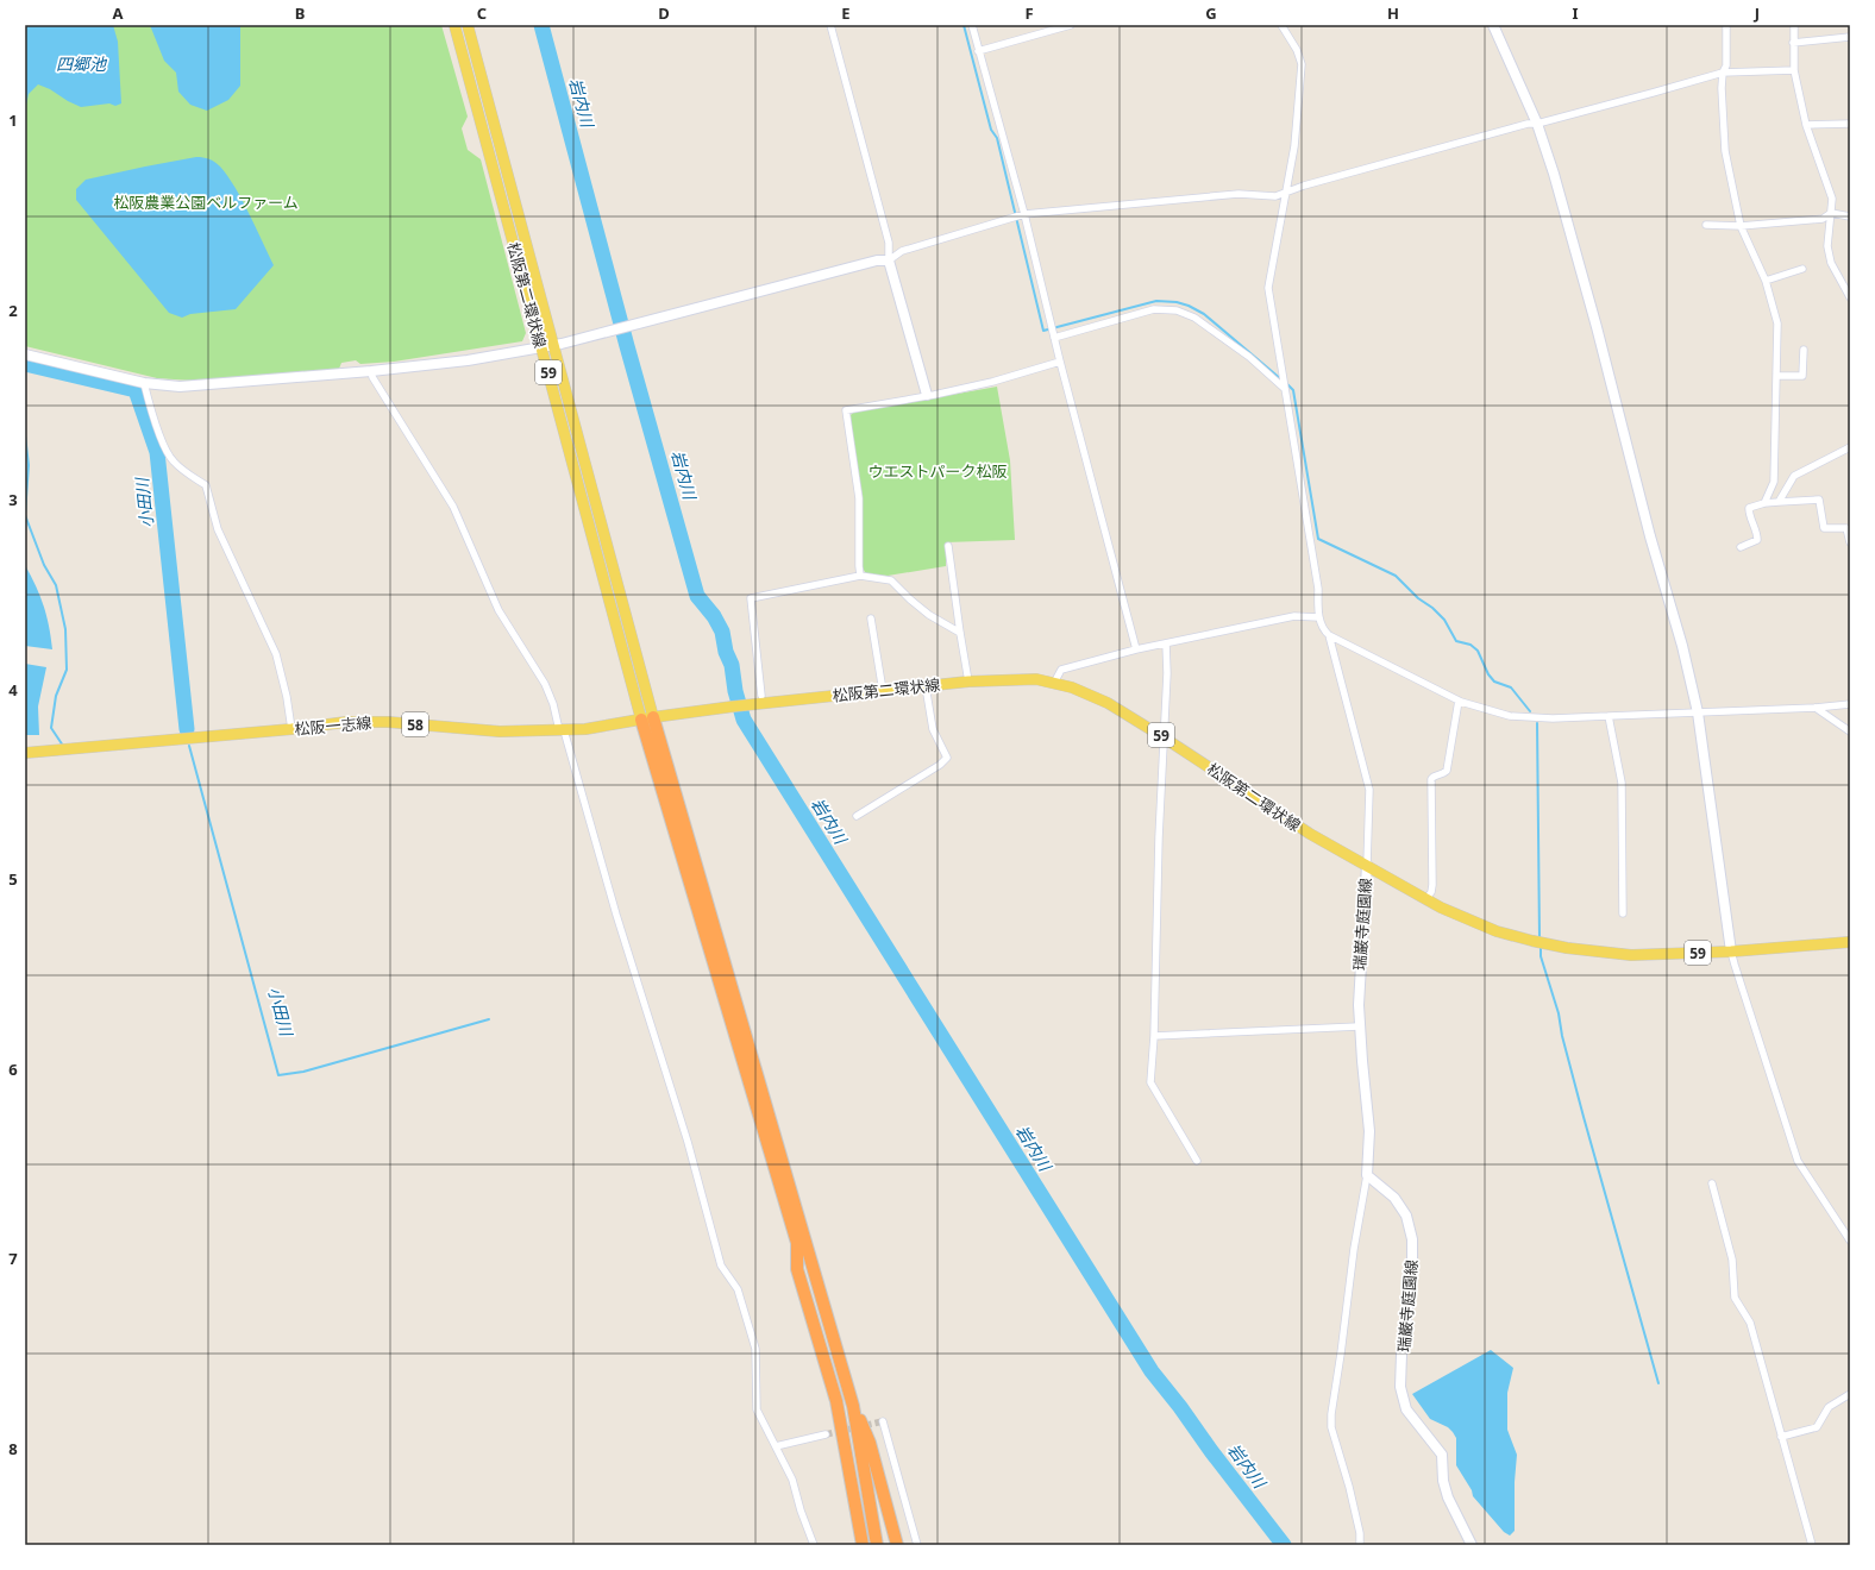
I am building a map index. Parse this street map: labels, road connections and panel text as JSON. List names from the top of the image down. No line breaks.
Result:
{"streets":{"main road":["松阪第二環状線","59","58","松阪一志線"],"street":["瑞巌寺庭園線"]},"crossings":[["松阪第二環状線","松阪一志線"],["松阪第二環状線","瑞巌寺庭園線"]],"water":["四郷池","岩内川","小田川"],"parks":["松阪農業公園ベルファーム","ウエストパーク松阪"],"grid":{"columns":["A","B","C","D","E","F","G","H","I","J"],"rows":["1","2","3","4","5","6","7","8"]}}
